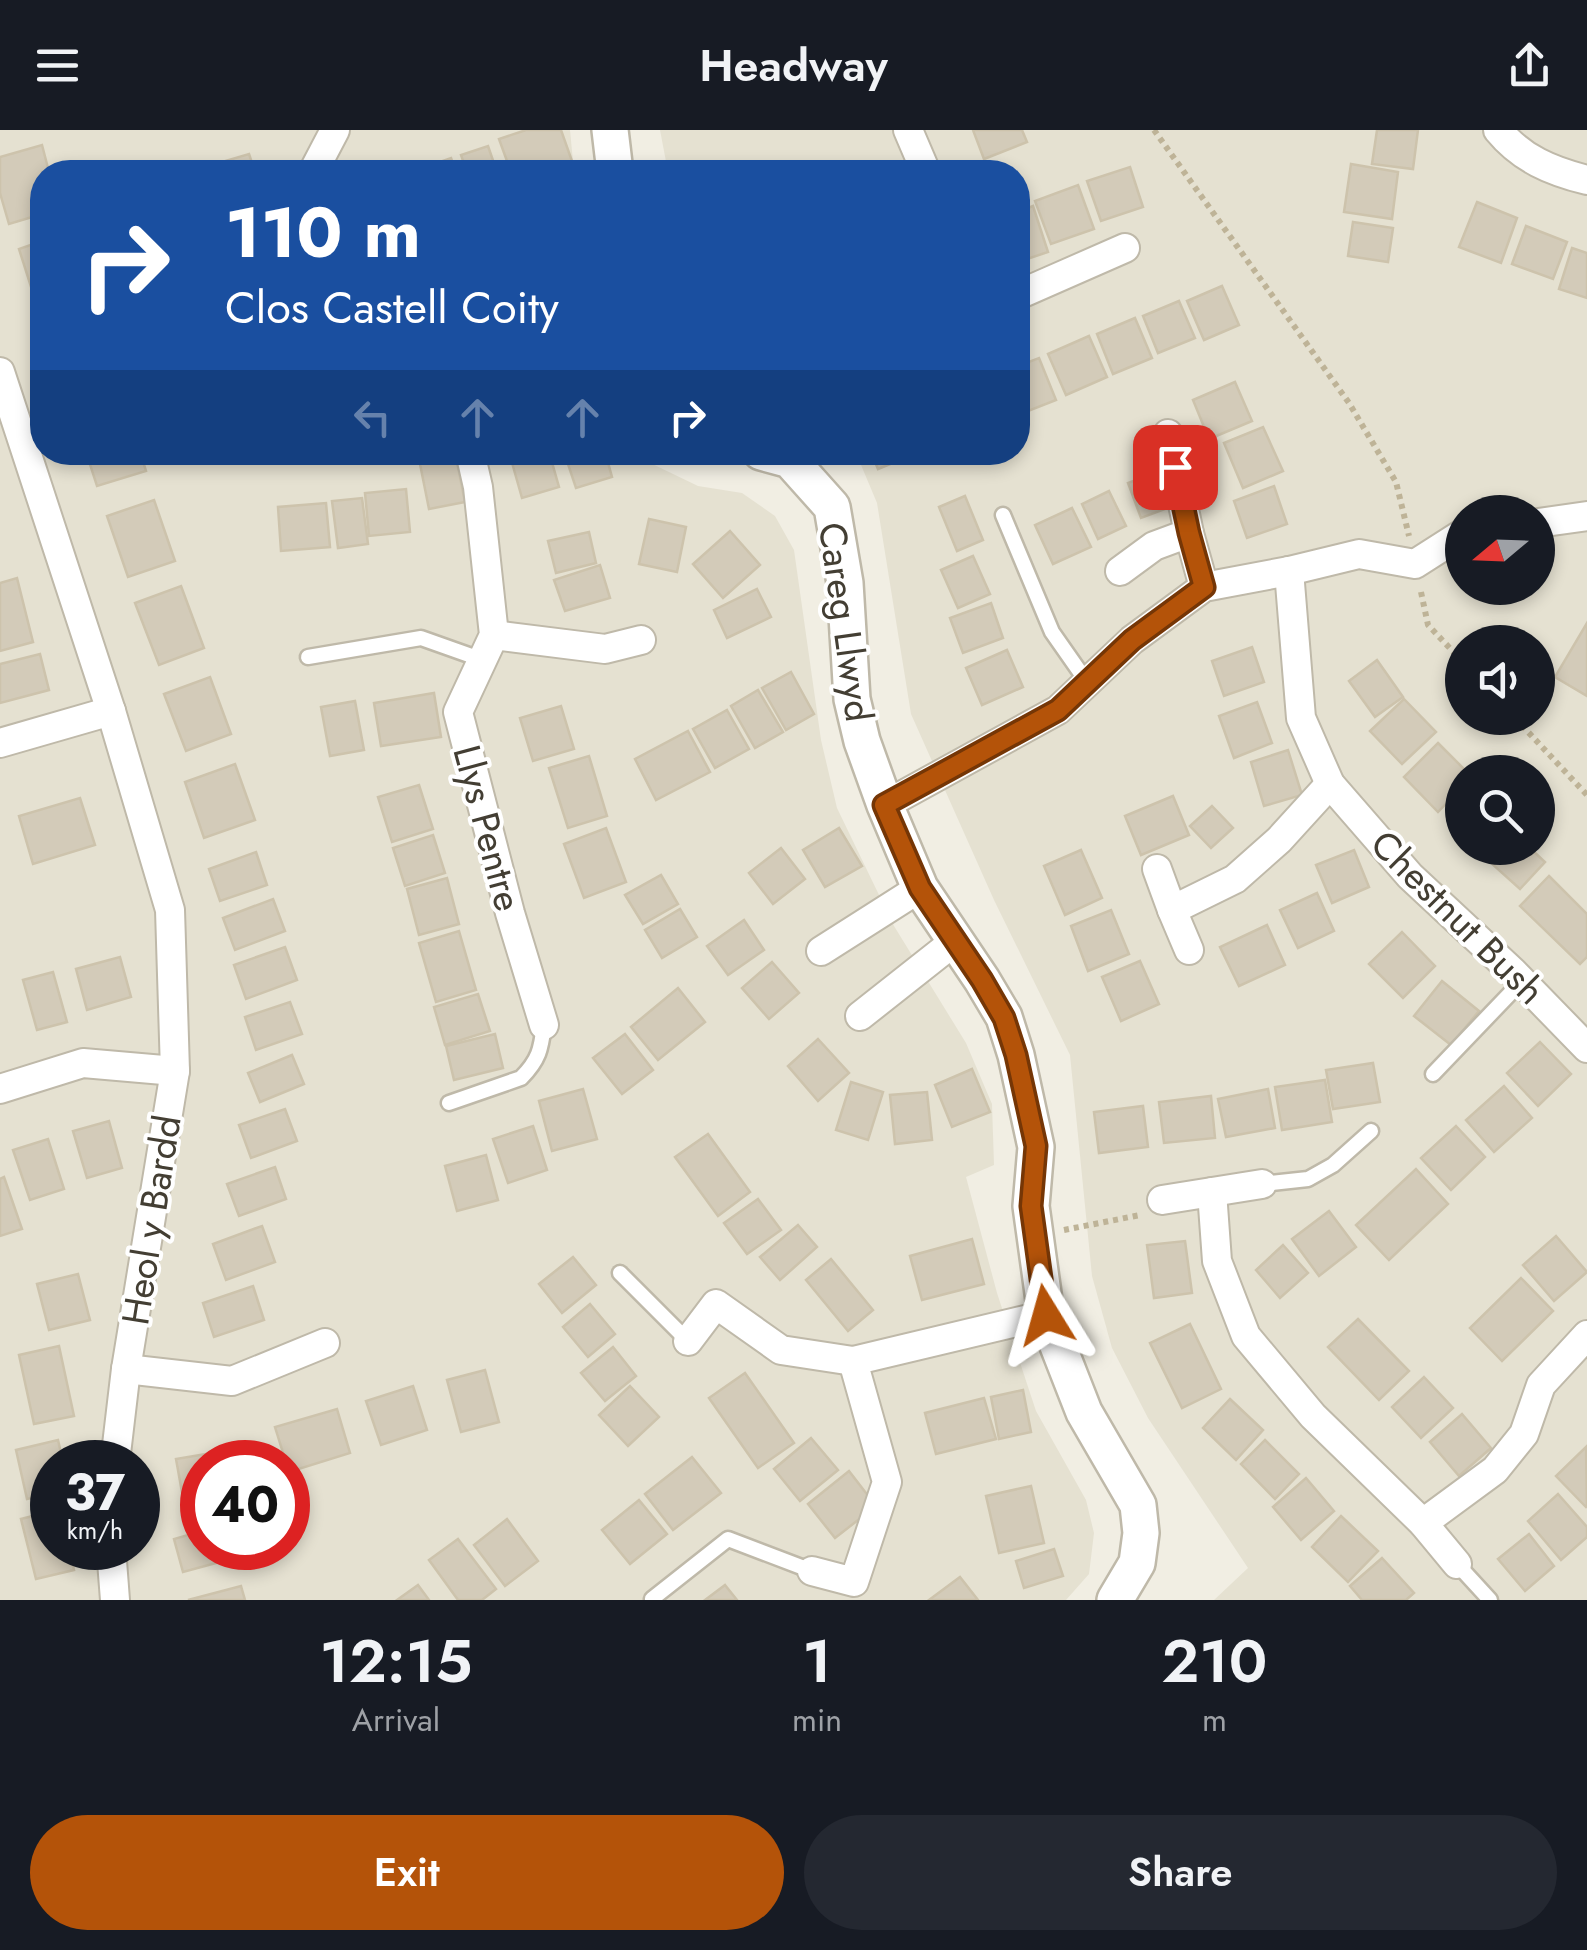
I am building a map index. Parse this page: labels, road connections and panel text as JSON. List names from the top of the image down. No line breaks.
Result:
{"streets":{"street":["Careg Llwyd","Llys Pentre","Chestnut Bush","Heol y Bardd"]},"north":"left","page":{"header":"Headway","turn":["110 m","Clos Castell Coity"],"speed":"37 km/h","limit":"40","eta":["12:15","Arrival","1","min","210","m"],"buttons":["Exit","Share"]}}
